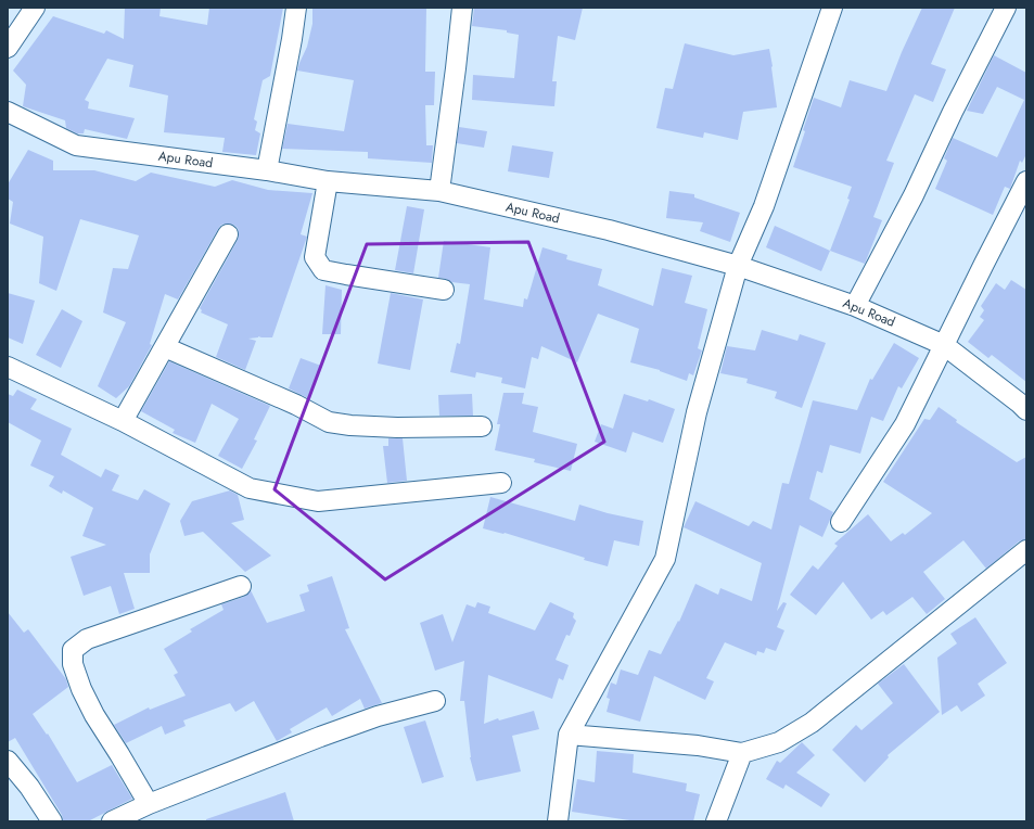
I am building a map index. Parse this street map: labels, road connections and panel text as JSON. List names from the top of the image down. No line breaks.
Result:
{"streets":{"street":["Apu Road"]}}
